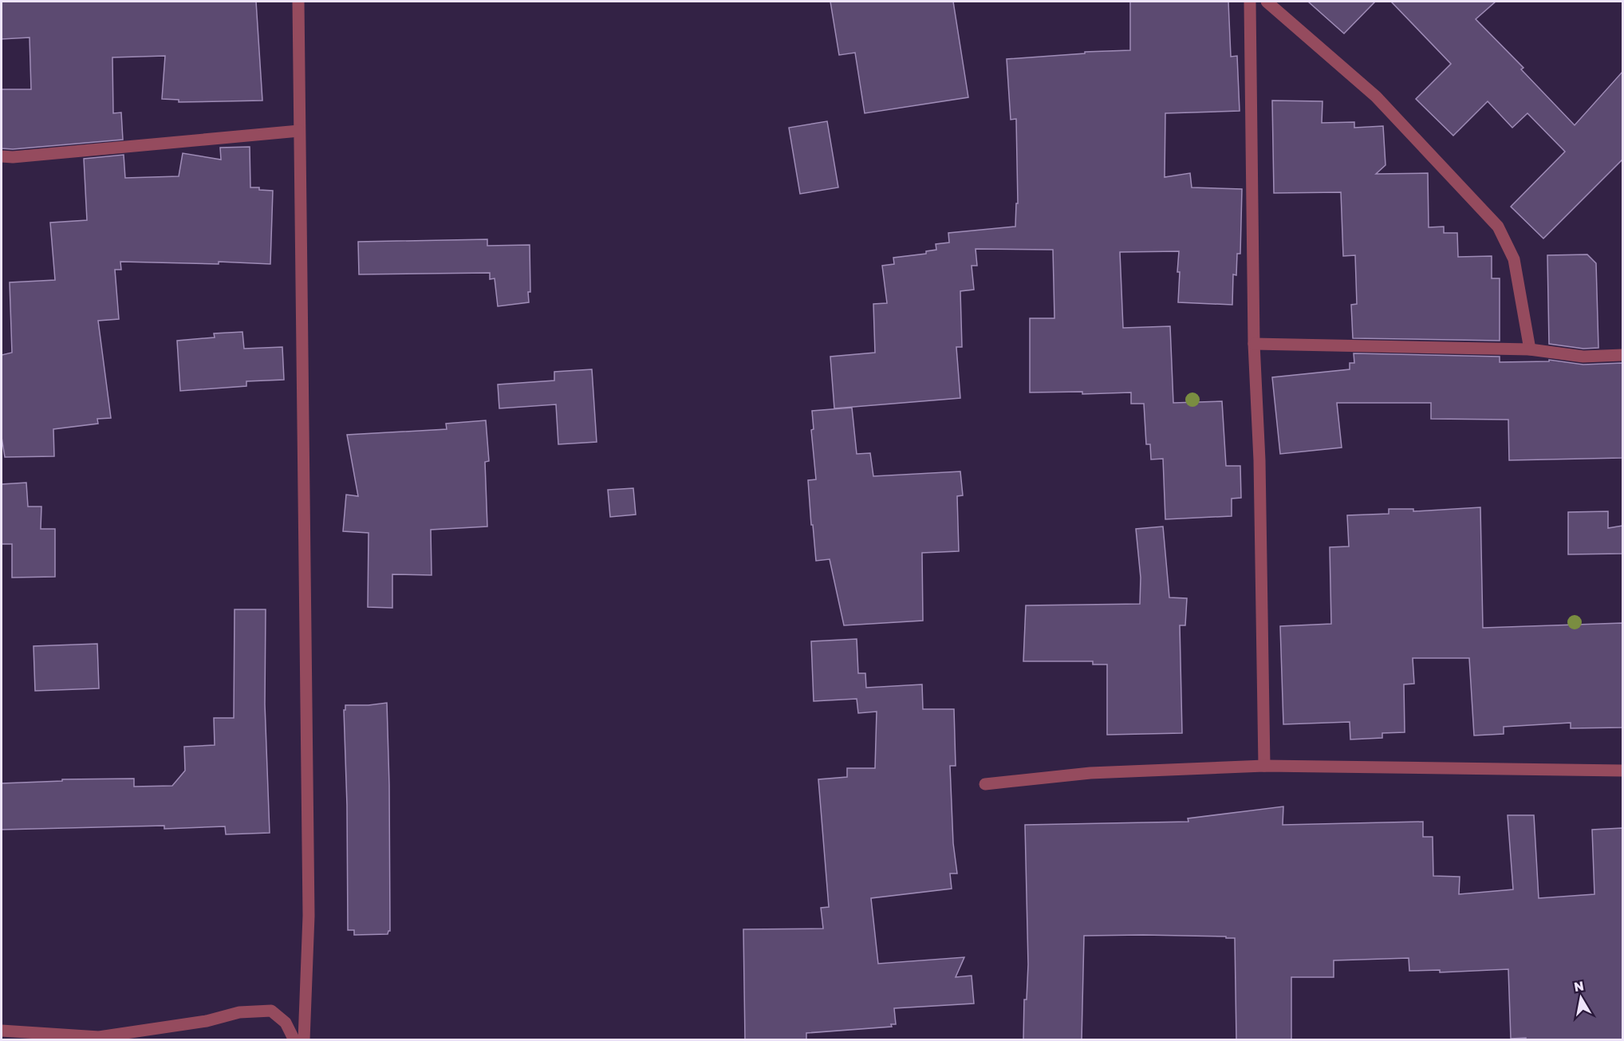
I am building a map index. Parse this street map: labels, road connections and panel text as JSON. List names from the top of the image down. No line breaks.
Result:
{"north":"top"}
